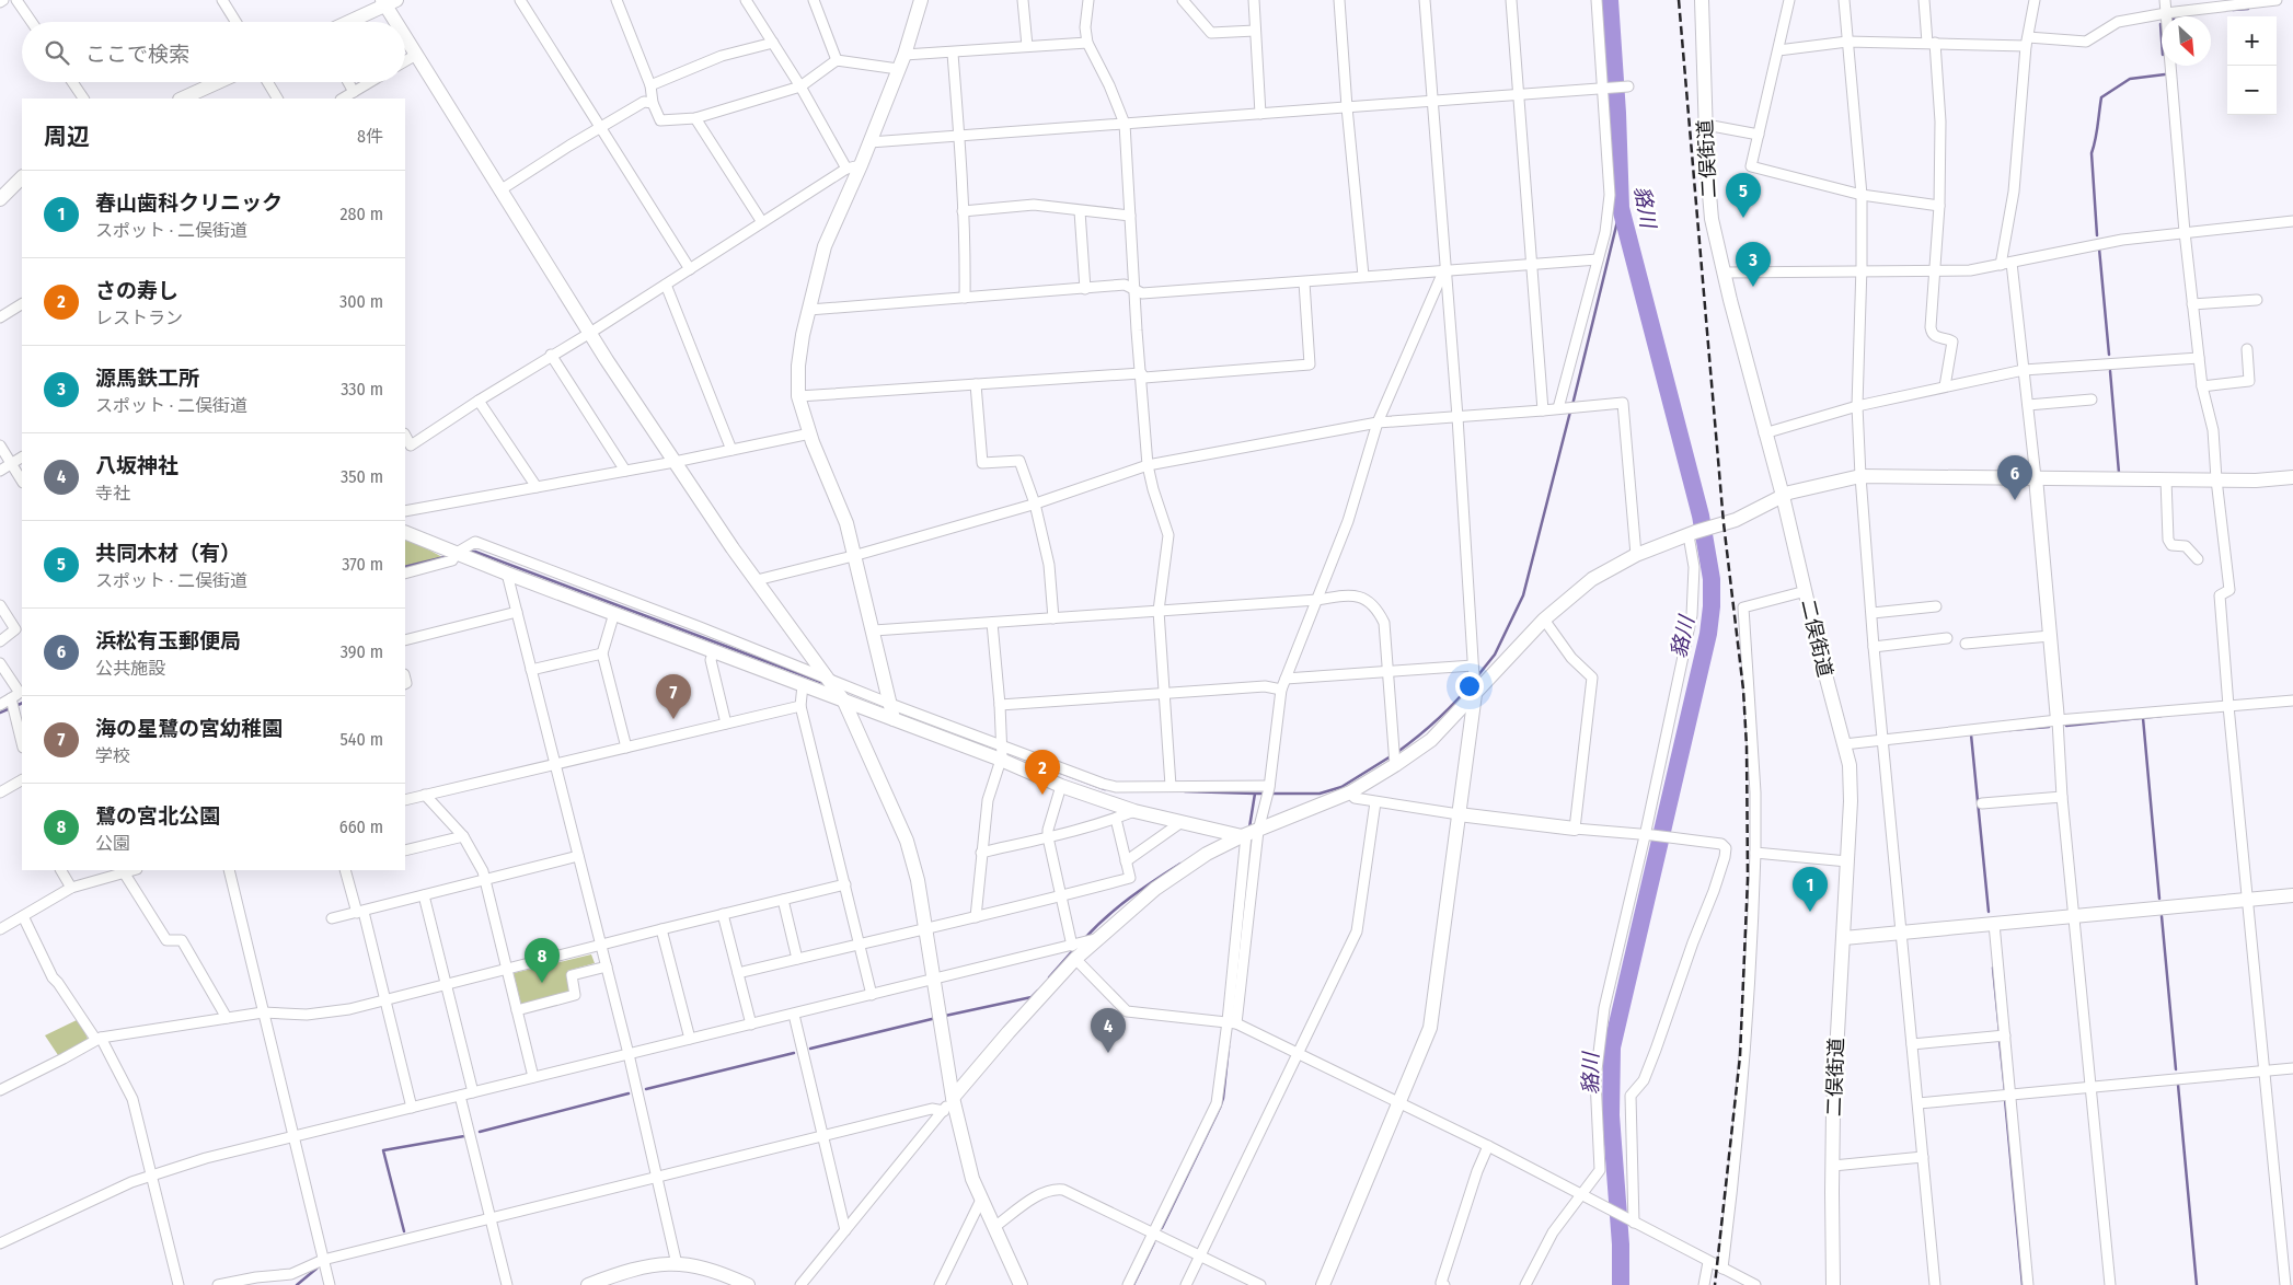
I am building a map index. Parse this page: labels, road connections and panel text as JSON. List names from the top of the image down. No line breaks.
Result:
{"streets":{"street":["二俣街道"]},"water":["貉川"],"north":"bottom right","page":{"map_buttons":["+","−"],"search":"ここで検索","heading":["周辺","8件"],"list":[{"mark":"1","name":"春山歯科クリニック","note":"スポット · 二俣街道","value":"280 m"},{"mark":"2","name":"さの寿し","note":"レストラン","value":"300 m"},{"mark":"3","name":"源馬鉄工所","note":"スポット · 二俣街道","value":"330 m"},{"mark":"4","name":"八坂神社","note":"寺社","value":"350 m"},{"mark":"5","name":"共同木材（有）","note":"スポット · 二俣街道","value":"370 m"},{"mark":"6","name":"浜松有玉郵便局","note":"公共施設","value":"390 m"},{"mark":"7","name":"海の星鷺の宮幼稚園","note":"学校","value":"540 m"},{"mark":"8","name":"鷺の宮北公園","note":"公園","value":"660 m"}],"pins":["5","3","6","7","2","1","8","4"]}}
